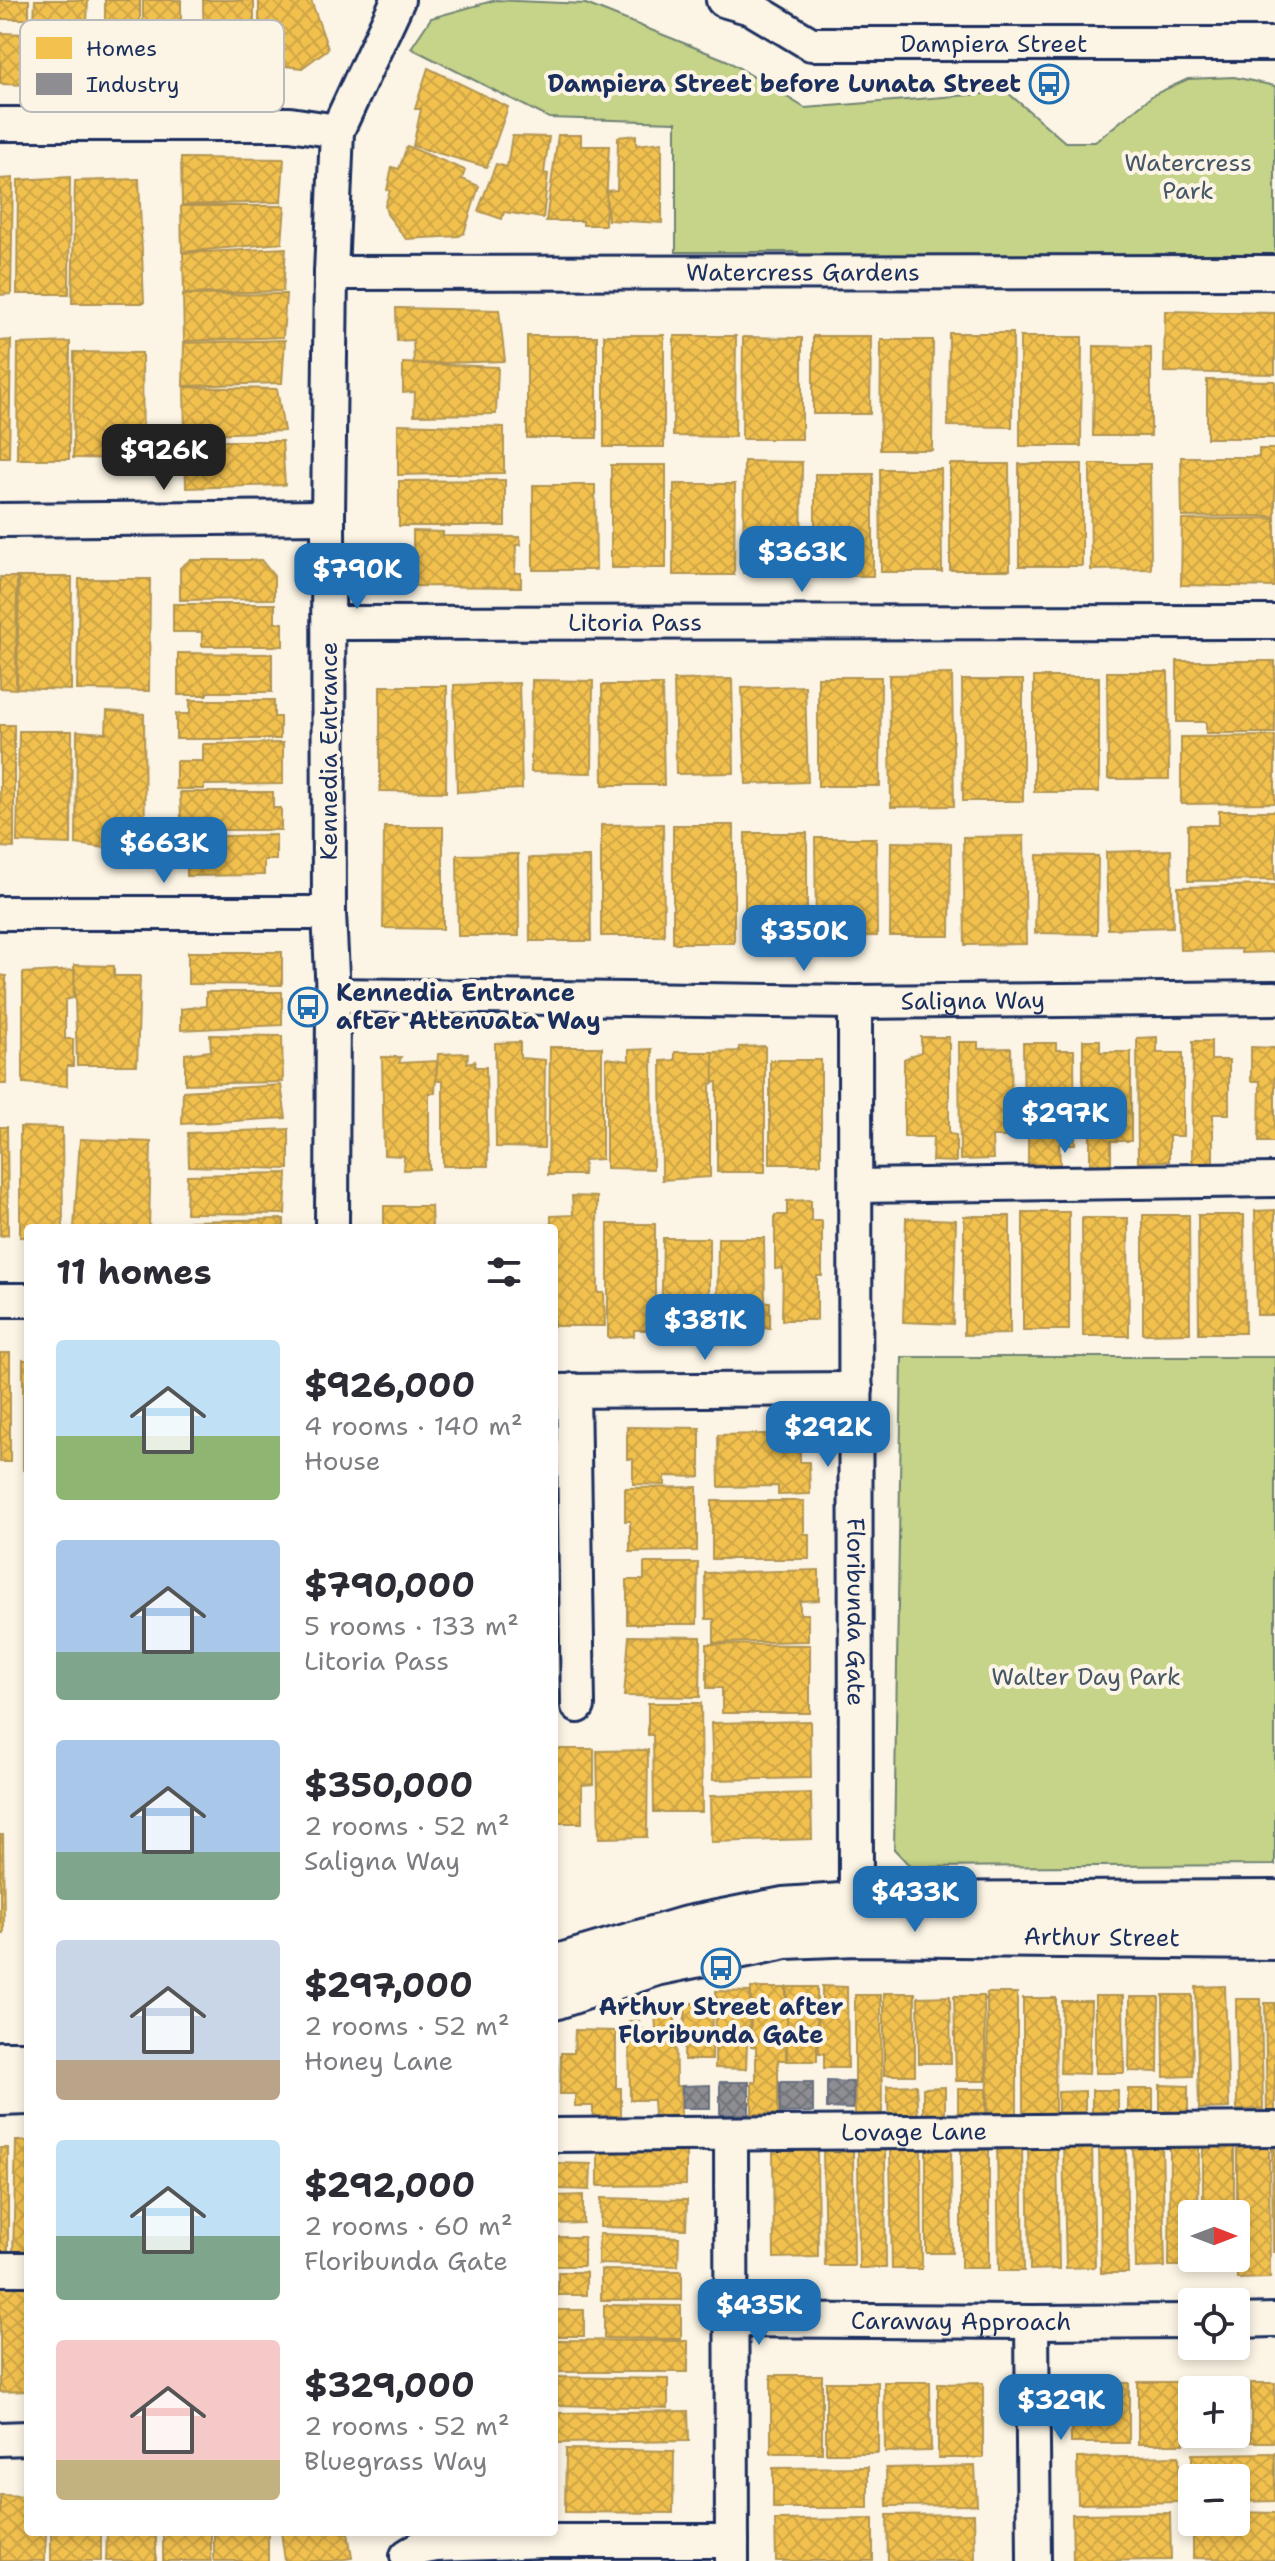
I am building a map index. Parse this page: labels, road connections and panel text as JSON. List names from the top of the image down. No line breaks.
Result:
{"streets":{"street":["Dampiera Street","Watercress Gardens","Litoria Pass","Kennedia Entrance","Saligna Way","Floribunda Gate","Arthur Street","Lovage Lane","Caraway Approach"]},"crossings":[["Watercress Gardens","Kennedia Entrance"],["Litoria Pass","Kennedia Entrance"],["Kennedia Entrance","Saligna Way"],["Saligna Way","Floribunda Gate"],["Floribunda Gate","Arthur Street"]],"parks":["Watercress Park","Walter Day Park"],"places":{"bus stop":["Dampiera Street before Lunata Street","Kennedia Entrance after Attenuata Way","Arthur Street after Floribunda Gate"]},"legend":["Homes","Industry"],"north":"right","page":{"price":["$926K","$363K","$790K","$663K","$350K","$297K","$381K","$292K","$433K","$435K","$329K"],"heading":"11 homes","list":[{"name":"$926,000","note":"4 rooms · 140 m² · House"},{"name":"$790,000","note":"5 rooms · 133 m² · Litoria Pass"},{"name":"$350,000","note":"2 rooms · 52 m² · Saligna Way"},{"name":"$297,000","note":"2 rooms · 52 m² · Honey Lane"},{"name":"$292,000","note":"2 rooms · 60 m² · Floribunda Gate"},{"name":"$329,000","note":"2 rooms · 52 m² · Bluegrass Way"}],"map_buttons":["+","−"]}}
